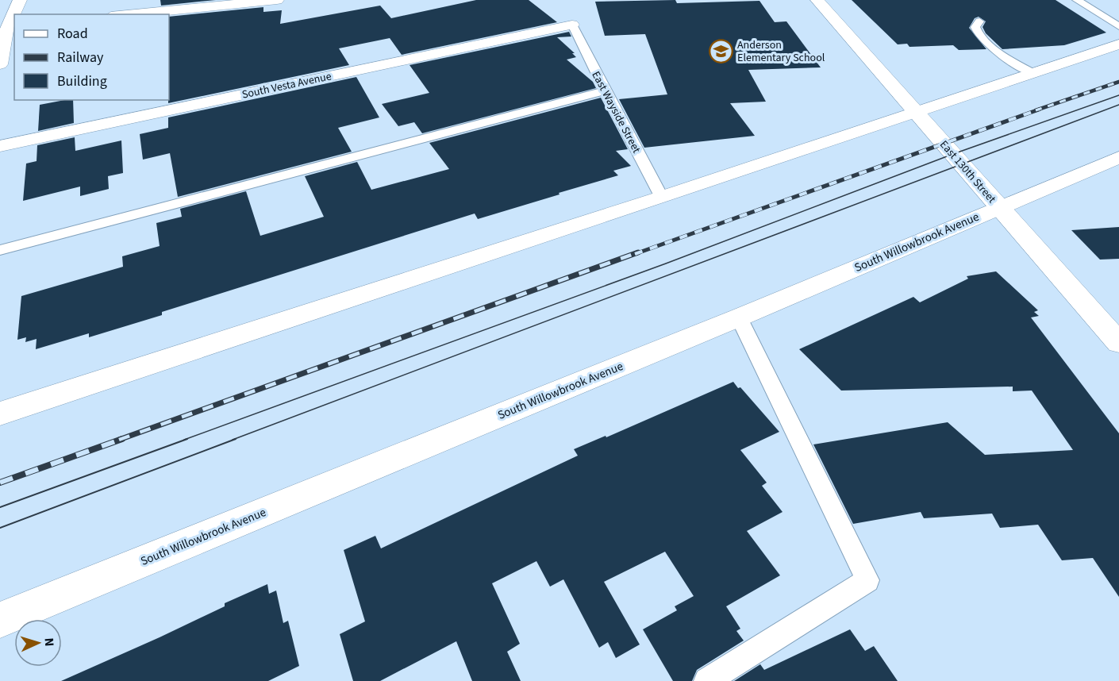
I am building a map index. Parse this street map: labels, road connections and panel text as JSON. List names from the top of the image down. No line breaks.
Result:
{"streets":{"street":["South Vesta Avenue","East 130th Street","South Willowbrook Avenue"],"lane":["East Wayside Street"]},"crossings":[["South Vesta Avenue","East Wayside Street"],["East 130th Street","South Willowbrook Avenue"]],"places":{"school or university":["Anderson Elementary School"]},"legend":["Road","Railway","Building"],"north":"right"}
